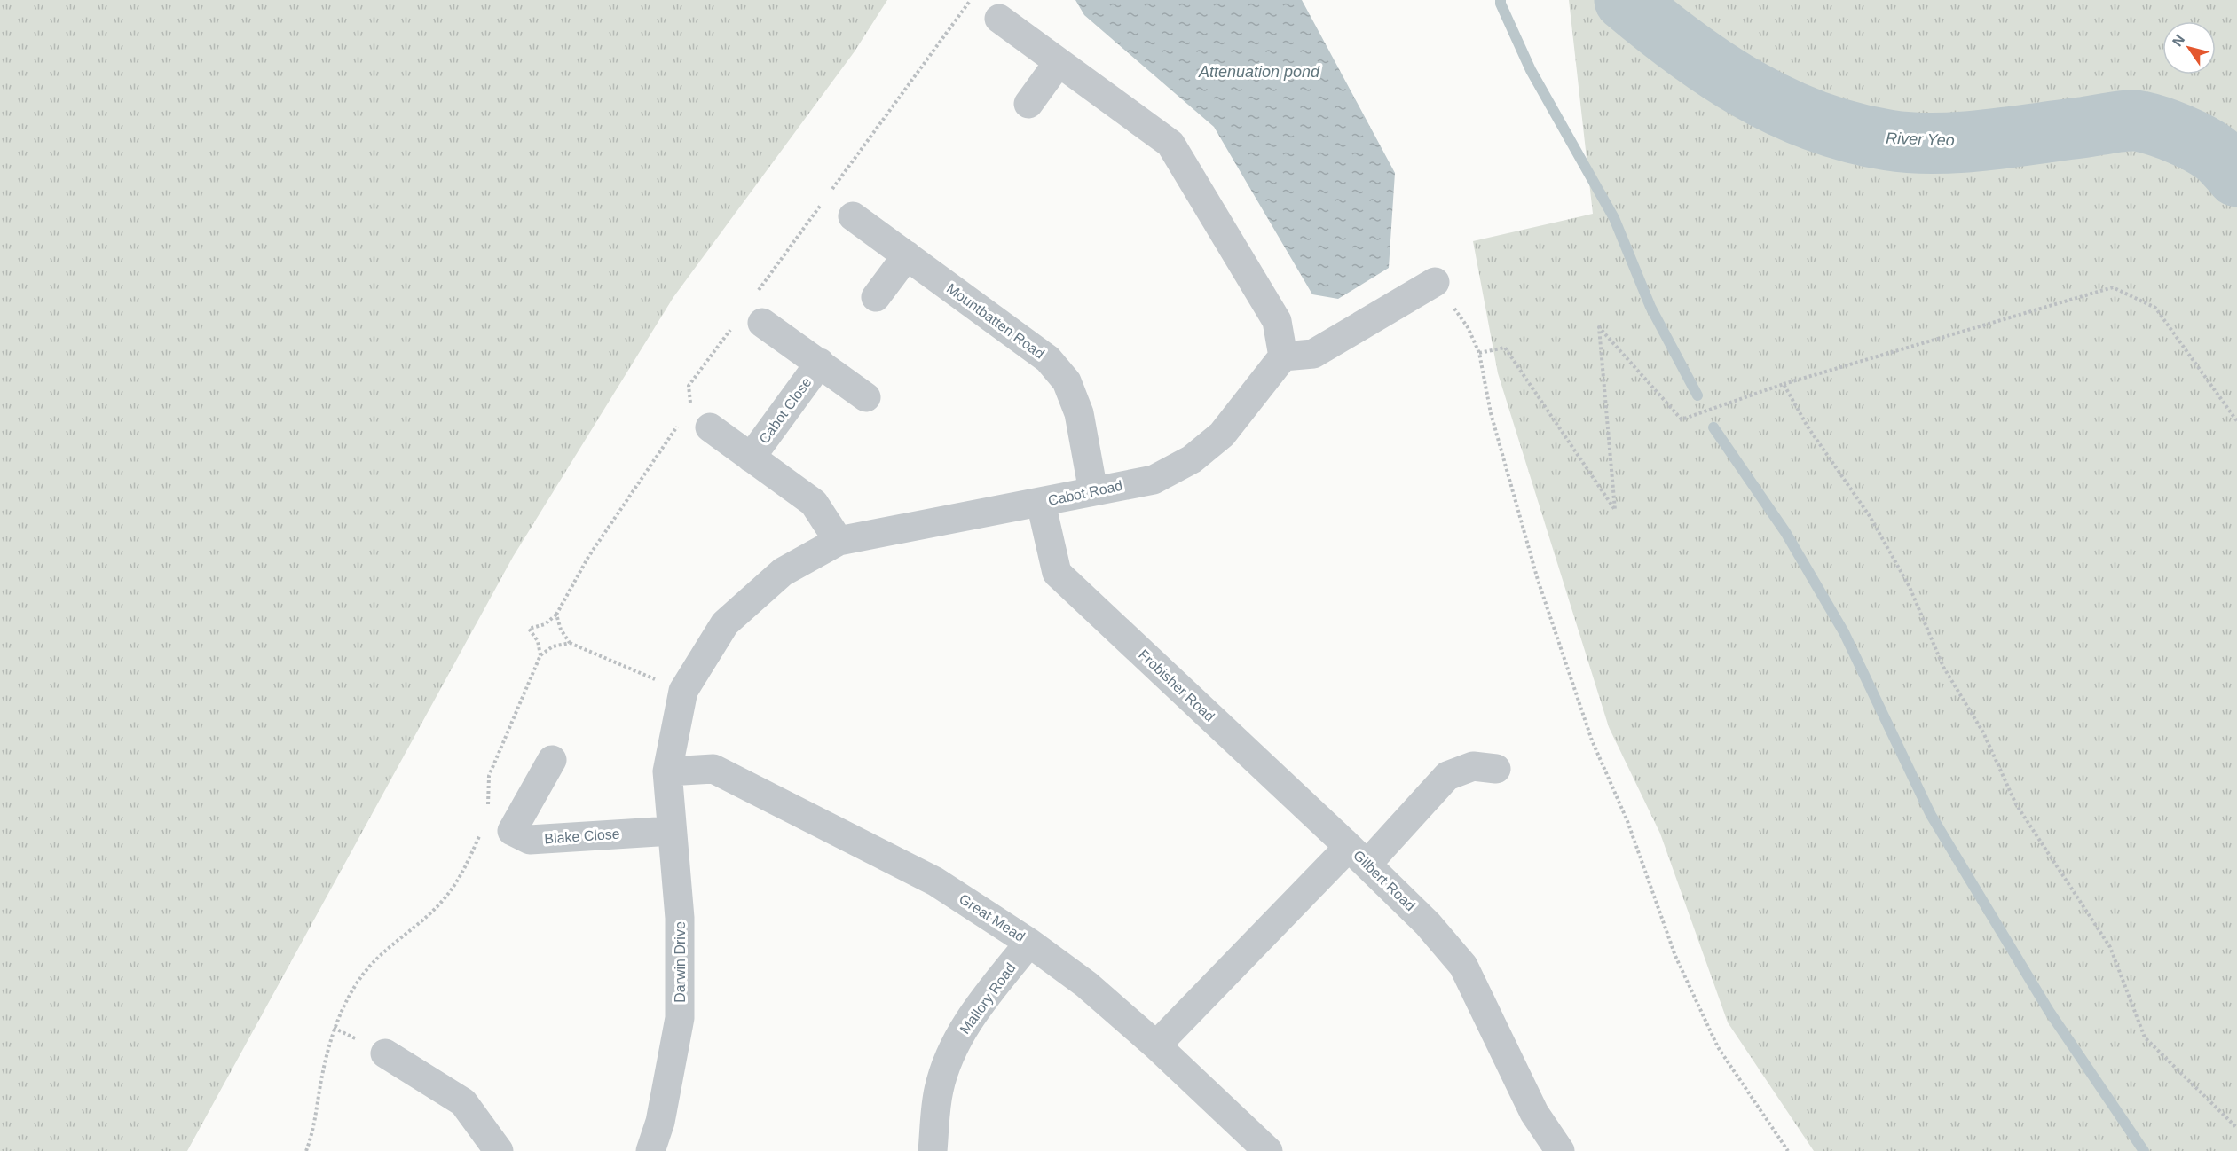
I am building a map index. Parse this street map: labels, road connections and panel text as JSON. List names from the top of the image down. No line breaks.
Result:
{"streets":{"street":["Mountbatten Road","Cabot Close","Cabot Road","Frobisher Road","Blake Close","Gilbert Road","Great Mead","Darwin Drive","Mallory Road"]},"crossings":[["Mountbatten Road","Cabot Road"],["Cabot Road","Frobisher Road"],["Cabot Road","Great Mead"],["Cabot Road","Darwin Drive"],["Frobisher Road","Gilbert Road"],["Blake Close","Darwin Drive"],["Gilbert Road","Great Mead"],["Great Mead","Darwin Drive"],["Great Mead","Mallory Road"]],"water":["Attenuation pond","River Yeo"],"north":"top left"}
